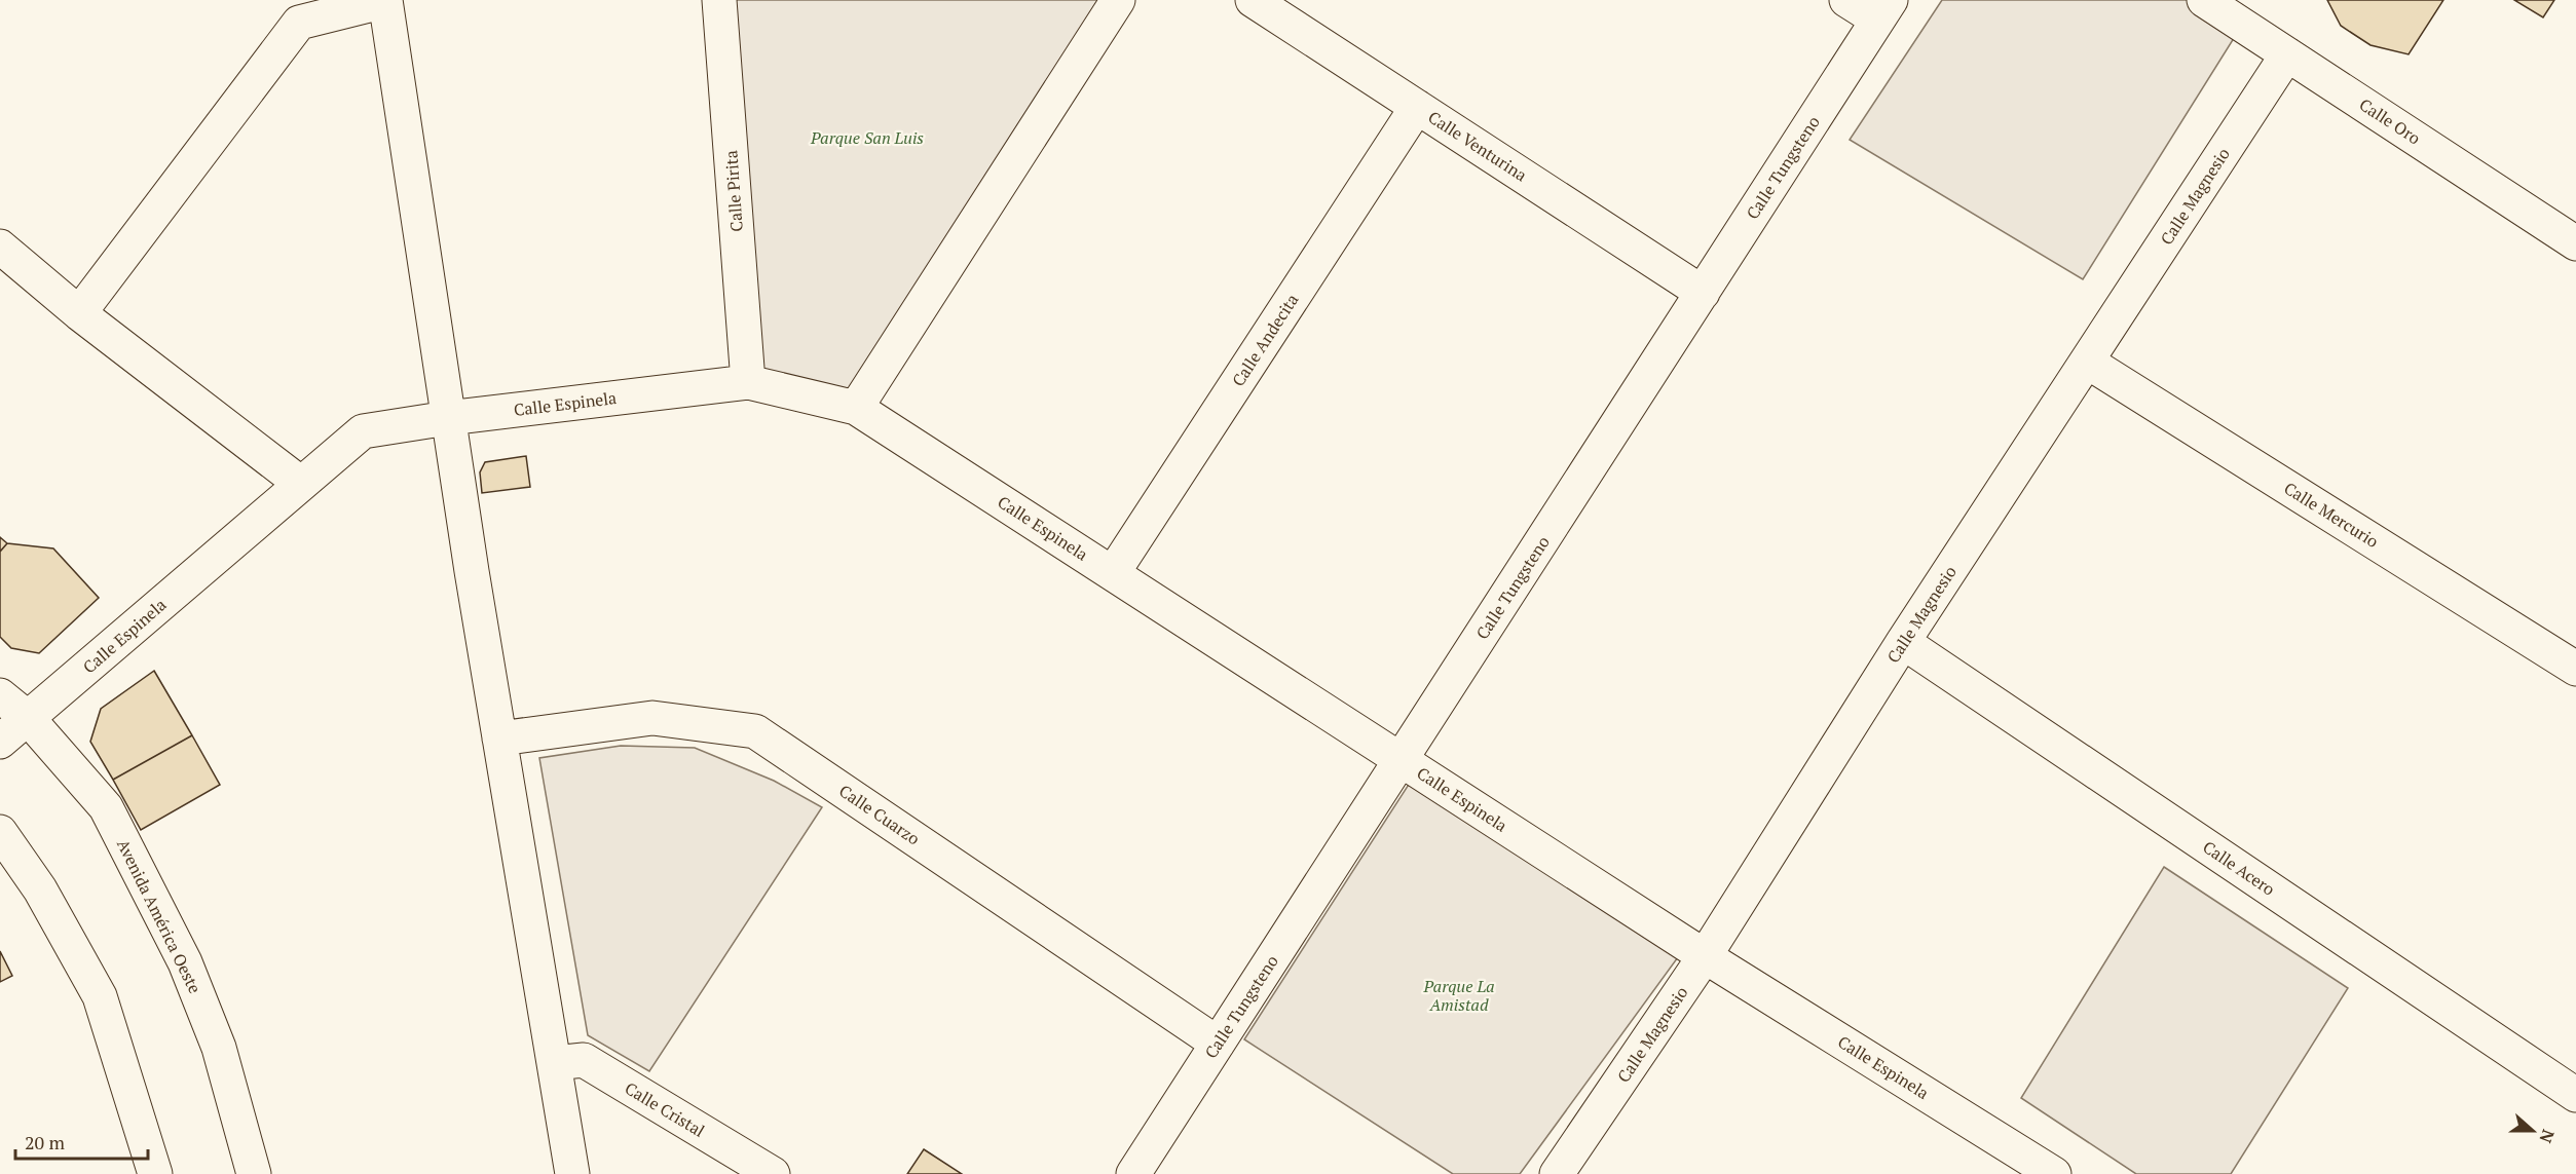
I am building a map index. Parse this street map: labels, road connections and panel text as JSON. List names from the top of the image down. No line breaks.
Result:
{"streets":{"street":["Calle Oro","Calle Venturina","Calle Tungsteno","Calle Pirita","Calle Magnesio","Calle Andecita","Calle Espinela","Calle Mercurio","Calle Cuarzo","Calle Acero","Avenida América Oeste","Calle Cristal"]},"crossings":[["Calle Oro","Calle Magnesio"],["Calle Venturina","Calle Tungsteno"],["Calle Venturina","Calle Andecita"],["Calle Tungsteno","Calle Espinela"],["Calle Tungsteno","Calle Cuarzo"],["Calle Pirita","Calle Espinela"],["Calle Magnesio","Calle Espinela"],["Calle Magnesio","Calle Mercurio"],["Calle Magnesio","Calle Acero"],["Calle Andecita","Calle Espinela"],["Calle Espinela","Avenida América Oeste"]],"parks":["Parque San Luis","Parque La Amistad"],"scale_bar":"20 m","north":"right"}
